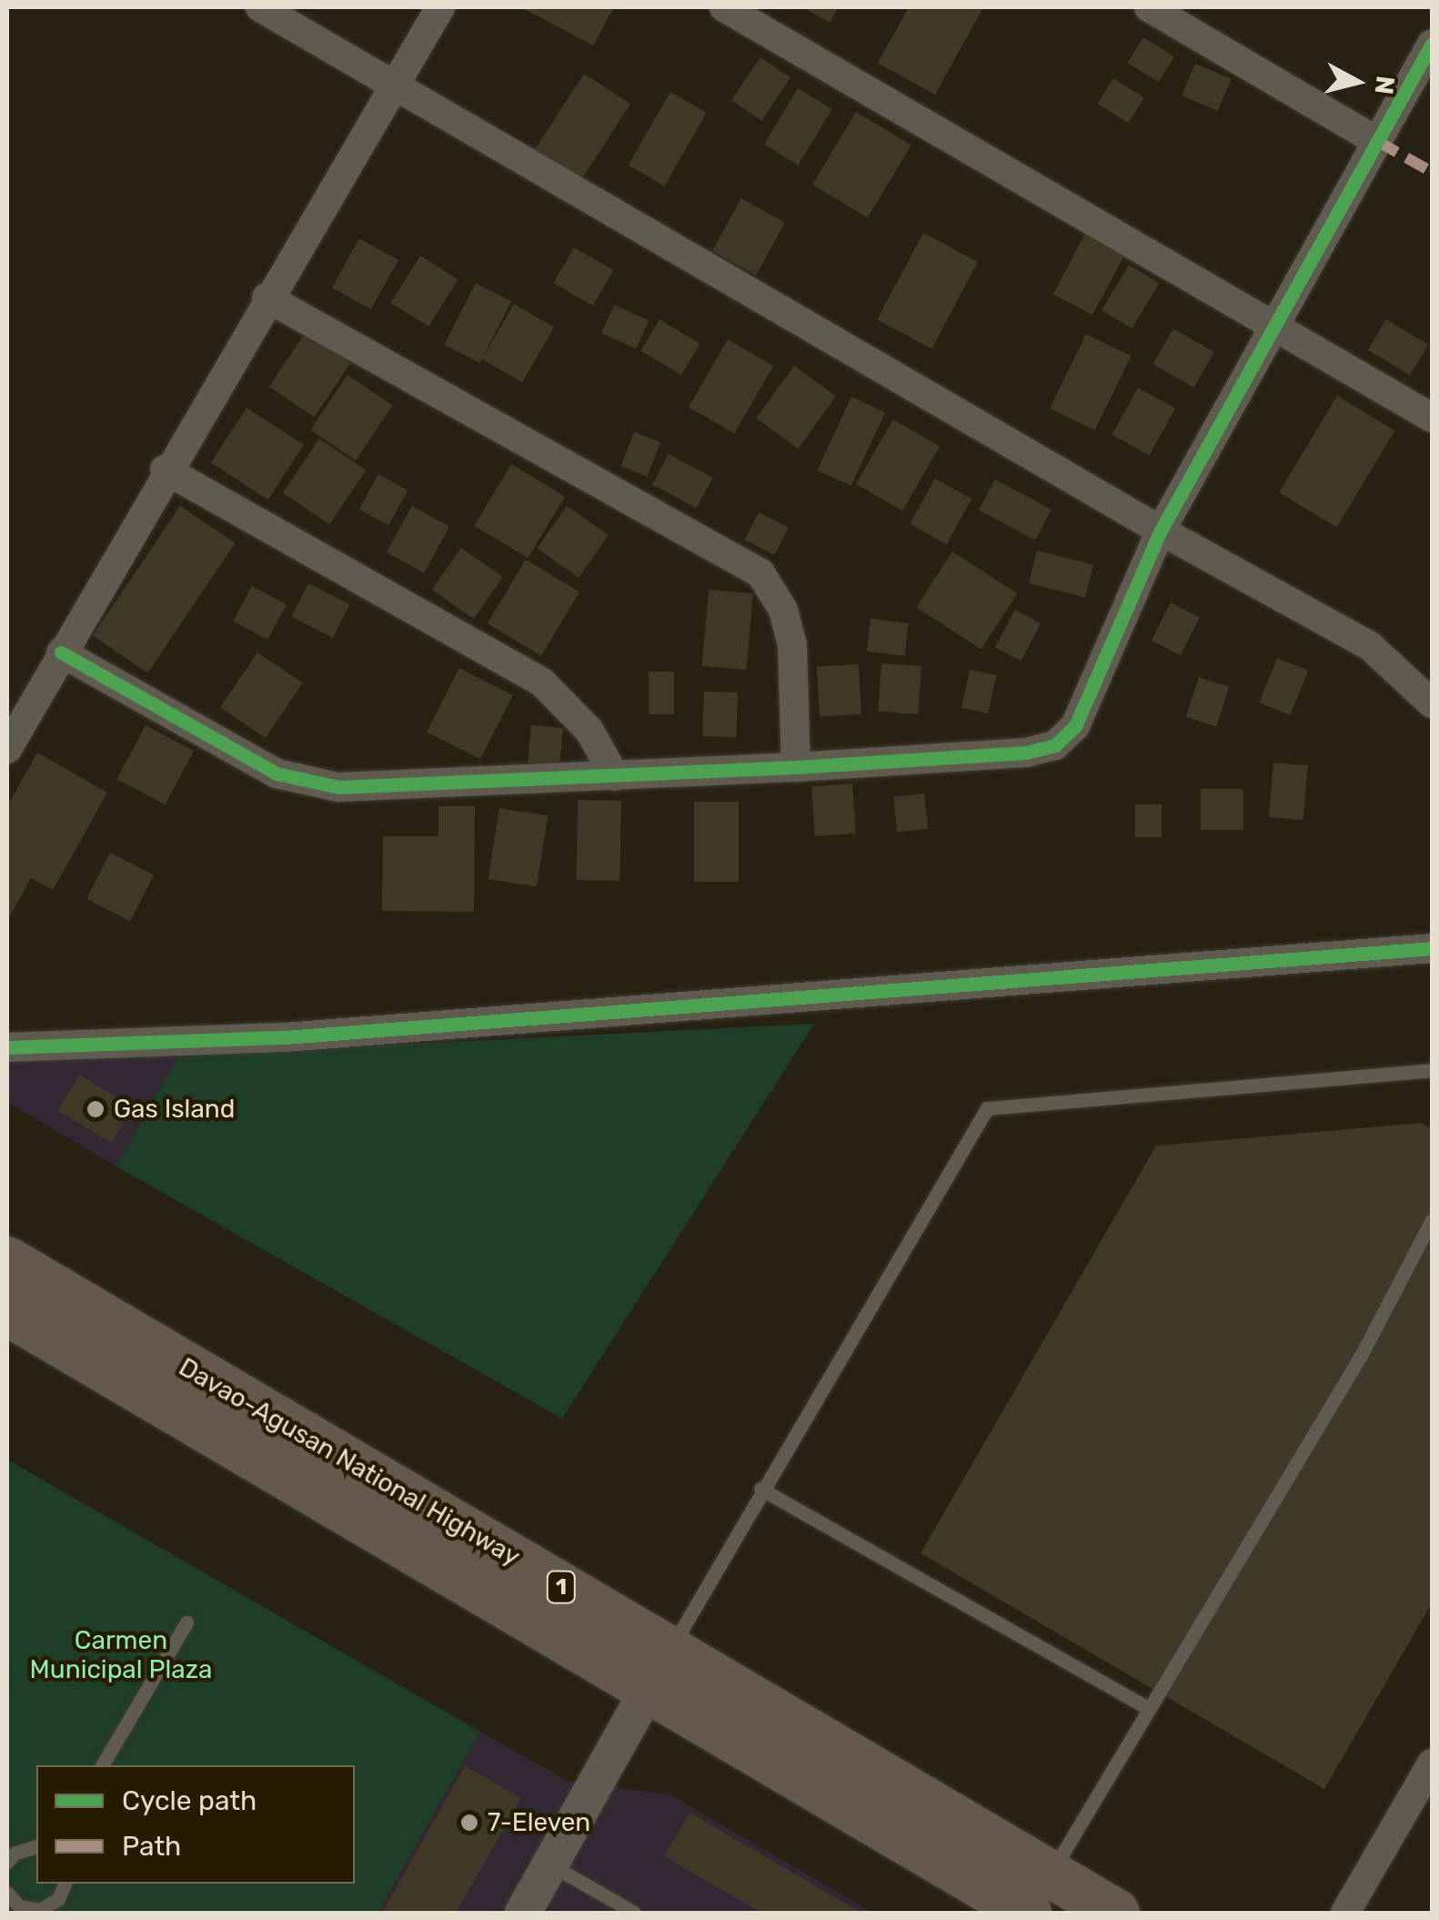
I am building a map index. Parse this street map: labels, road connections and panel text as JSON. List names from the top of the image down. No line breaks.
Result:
{"streets":{"highway":["Davao-Agusan National Highway","1"]},"parks":["Carmen Municipal Plaza"],"places":["Gas Island","7-Eleven"],"legend":["Cycle path","Path"],"north":"right"}
